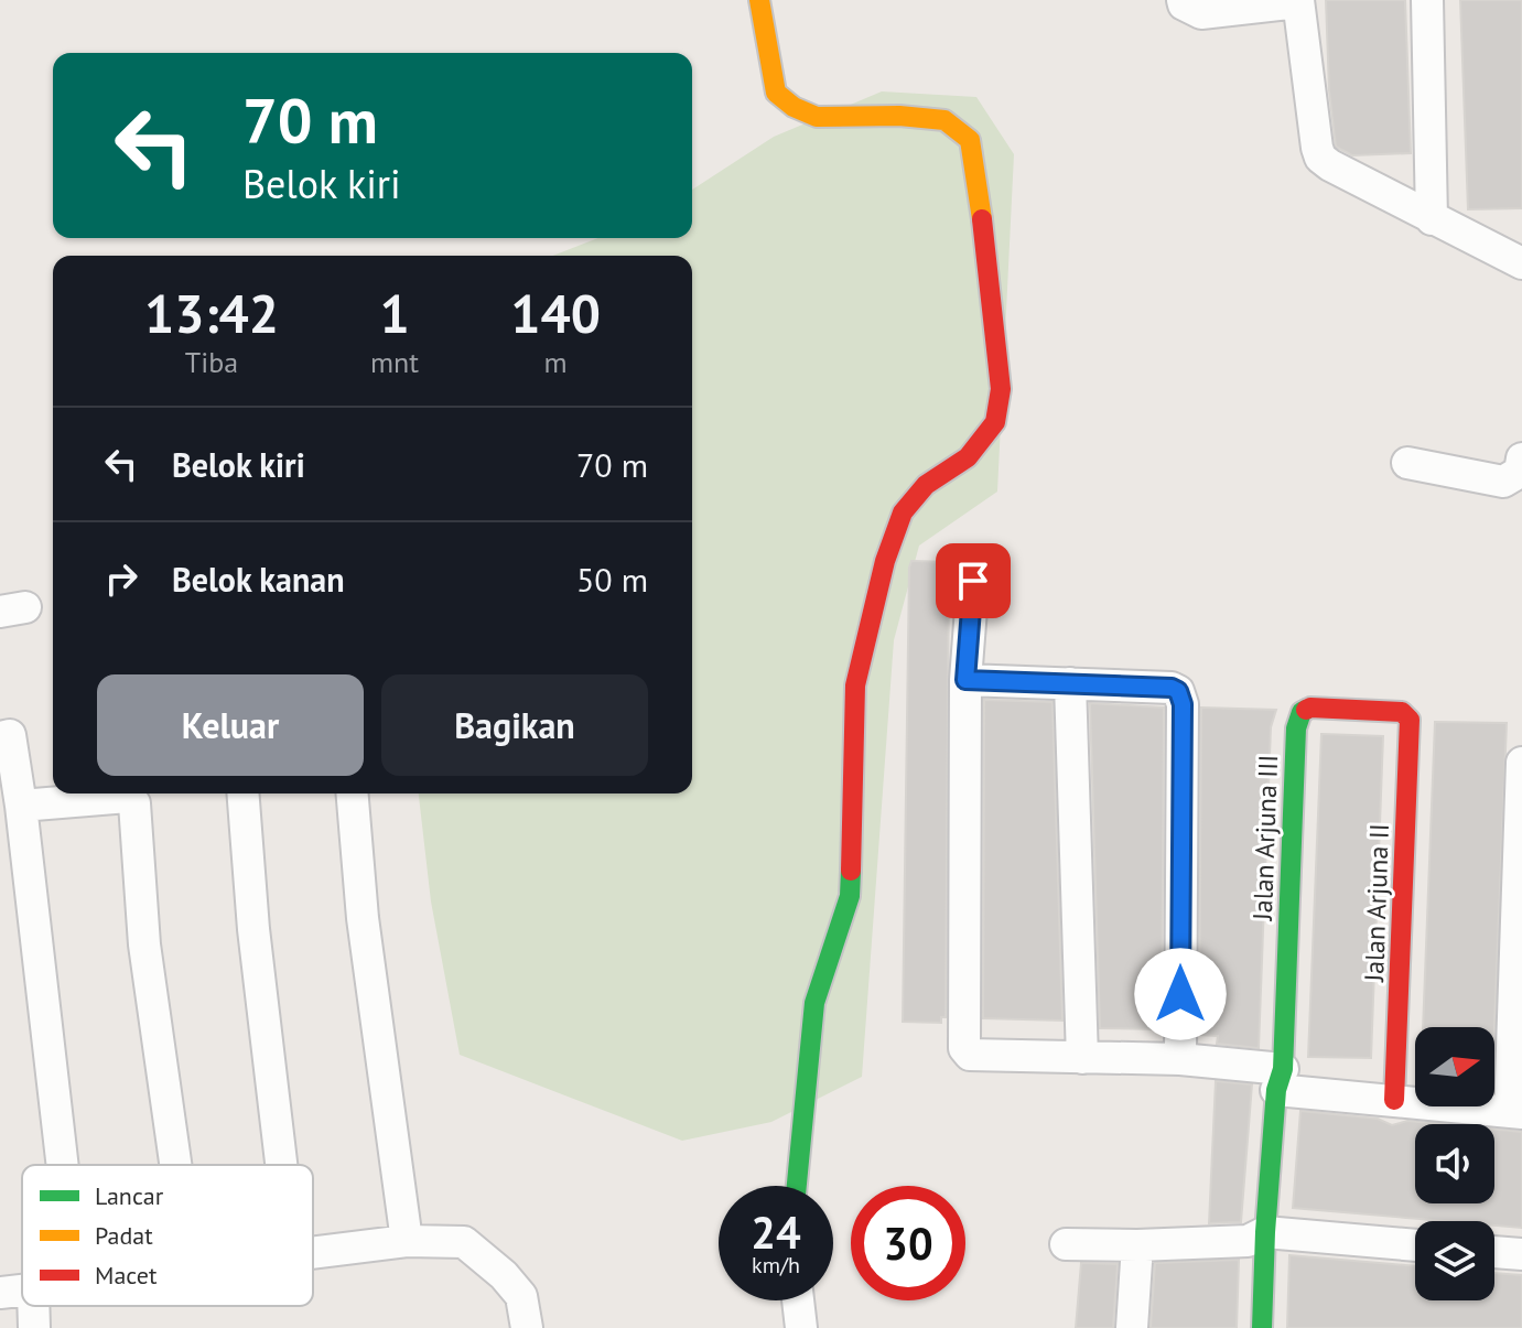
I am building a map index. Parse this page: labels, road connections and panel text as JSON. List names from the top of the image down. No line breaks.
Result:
{"streets":{"street":["Jalan Arjuna III","Jalan Arjuna II"]},"crossings":[["Jalan Arjuna III","Jalan Arjuna II"]],"legend":["Lancar","Padat","Macet"],"north":"right","page":{"turn":["70 m","Belok kiri"],"eta":["13:42","Tiba","1","mnt","140","m"],"list":[{"name":"Belok kiri","value":"70 m"},{"name":"Belok kanan","value":"50 m"}],"buttons":["Keluar","Bagikan"],"speed":"24 km/h","limit":"30"}}
